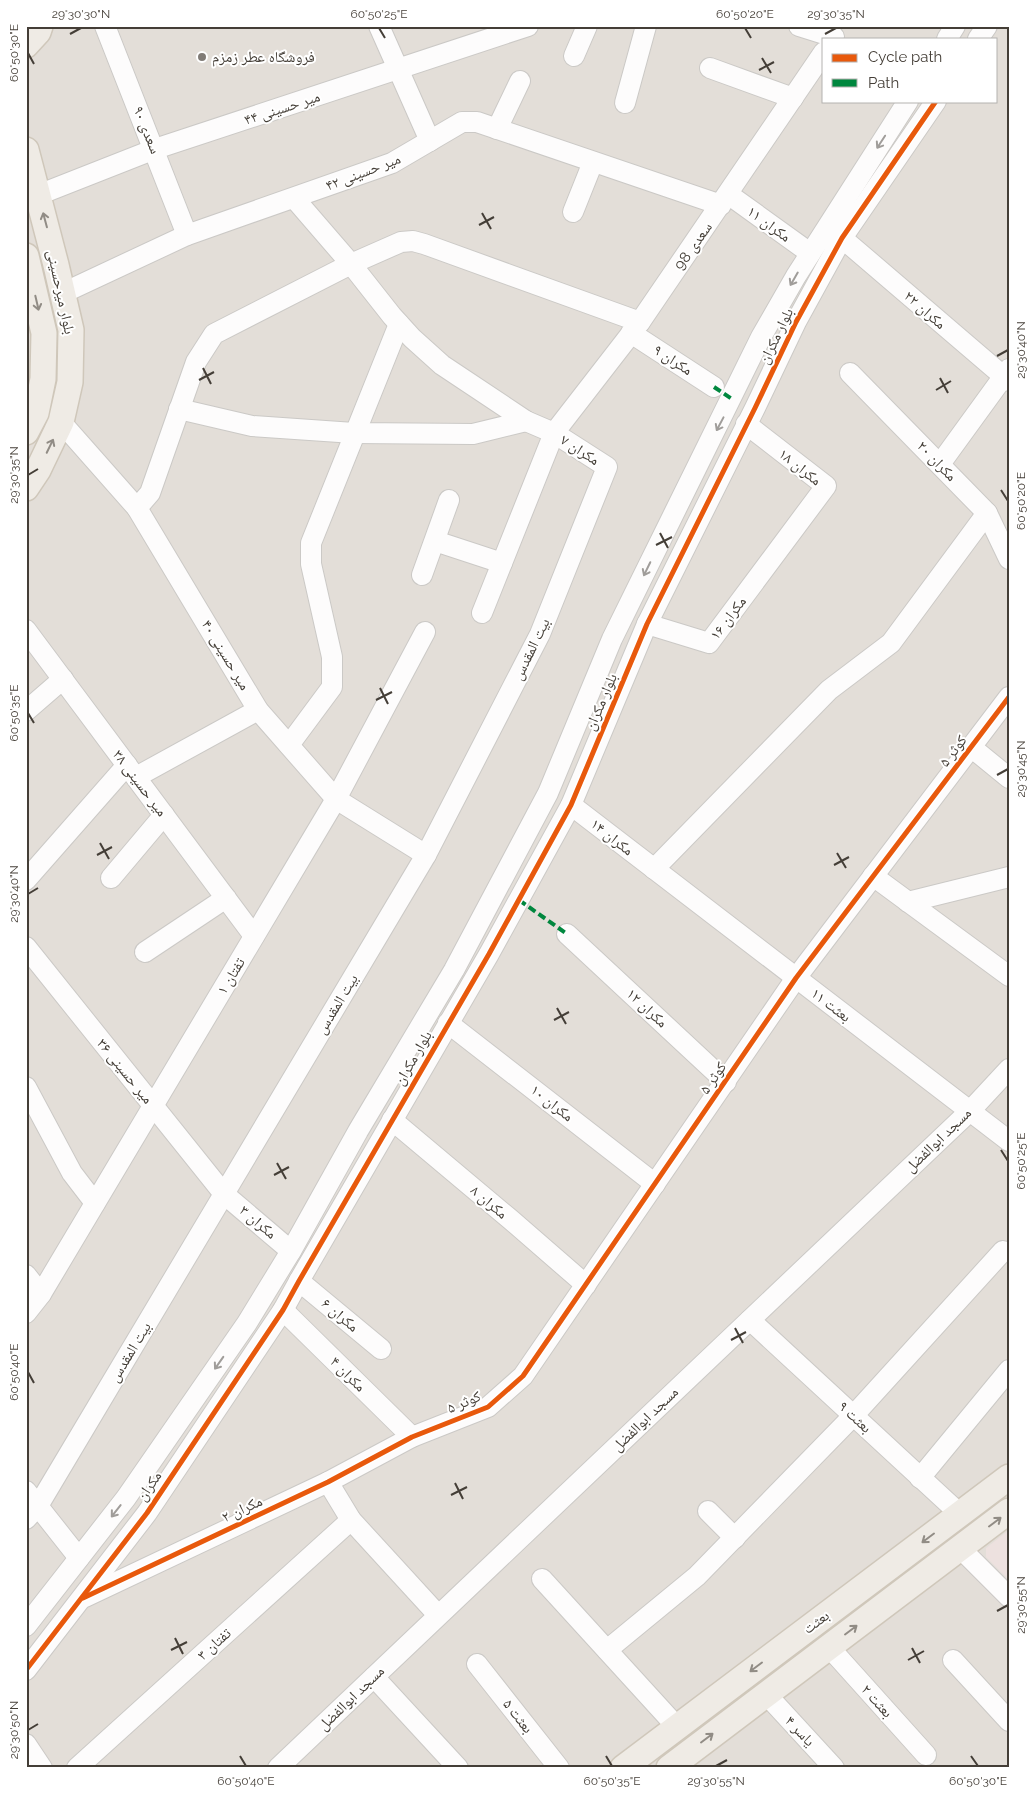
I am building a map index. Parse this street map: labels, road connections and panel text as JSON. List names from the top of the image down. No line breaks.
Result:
{"streets":{"main road":["بلوار میرحسینی","بعثت"],"street":["میر حسینی ۴۴","سعدی ۹۰","میر حسینی ۴۲","مکران ۱۱","سعدی 98","مکران ۲۲","بلوار مکران","مکران ۹","مکران ۷","مکران ۲۰","مکران ۱۸","مکران ۱۶","بیت المقدس","میر حسینی ۴۰","کوثر ۵","میر حسینی ۳۸","مکران ۱۴","تفتان ۱","بعثت ۱۱","مکران ۱۲","میر حسینی ۳۶","مکران ۱۰","مسجد ابوالفضل","مکران ۸","مکران ۳","مکران ۶","مکران ۴","بعثت ۹","مکران","مکران ۲","تفتان ۳","بعثت ۲","بعثت ۵","یاسر ۴"]},"crossings":[["میر حسینی ۴۴","سعدی ۹۰"],["میر حسینی ۴۴","بلوار میرحسینی"],["سعدی ۹۰","میر حسینی ۴۲"],["میر حسینی ۴۲","مکران ۱۱"],["میر حسینی ۴۲","سعدی 98"],["میر حسینی ۴۲","بلوار میرحسینی"],["میر حسینی ۴۲","مکران ۷"],["مکران ۱۱","سعدی 98"],["مکران ۱۱","بلوار مکران"],["سعدی 98","مکران ۹"],["سعدی 98","مکران ۷"],["بلوار میرحسینی","میر حسینی ۴۰"],["مکران ۲۲","بلوار مکران"],["بلوار مکران","مکران ۱۸"],["بلوار مکران","مکران ۱۶"],["بلوار مکران","مکران ۱۴"],["بلوار مکران","مکران ۱۰"],["بلوار مکران","مکران ۸"],["بلوار مکران","مکران ۳"],["بلوار مکران","مکران ۶"],["بلوار مکران","مکران ۴"],["بلوار مکران","مکران"],["مکران ۹","مکران ۷"],["مکران ۹","میر حسینی ۴۰"],["مکران ۷","بیت المقدس"],["مکران ۱۸","مکران ۱۶"],["بیت المقدس","میر حسینی ۴۰"],["بیت المقدس","میر حسینی ۳۶"],["بیت المقدس","مکران ۳"],["میر حسینی ۴۰","تفتان ۱"],["کوثر ۵","بعثت ۱۱"],["کوثر ۵","مکران ۱۲"],["کوثر ۵","مکران ۱۰"],["کوثر ۵","مکران ۸"],["کوثر ۵","مکران ۴"],["کوثر ۵","مکران ۲"],["میر حسینی ۳۸","تفتان ۱"],["مکران ۱۴","بعثت ۱۱"],["تفتان ۱","میر حسینی ۳۶"],["بعثت ۱۱","مسجد ابوالفضل"],["میر حسینی ۳۶","مکران ۳"],["مسجد ابوالفضل","بعثت ۹"],["مکران ۴","مکران"],["مکران ۴","مکران ۲"],["بعثت ۹","بعثت"],["مکران","مکران ۲"],["بعثت","بعثت ۲"],["بعثت","یاسر ۴"]],"places":["فروشگاه عطر زمزم"],"legend":["Cycle path","Path"],"coordinates":["29°30'30\"N","60°50'25\"E","60°50'20\"E","29°30'35\"N","60°50'30\"E","29°30'40\"N","60°50'35\"E","29°30'45\"N","60°50'40\"E","29°30'55\"N","29°30'50\"N"]}
